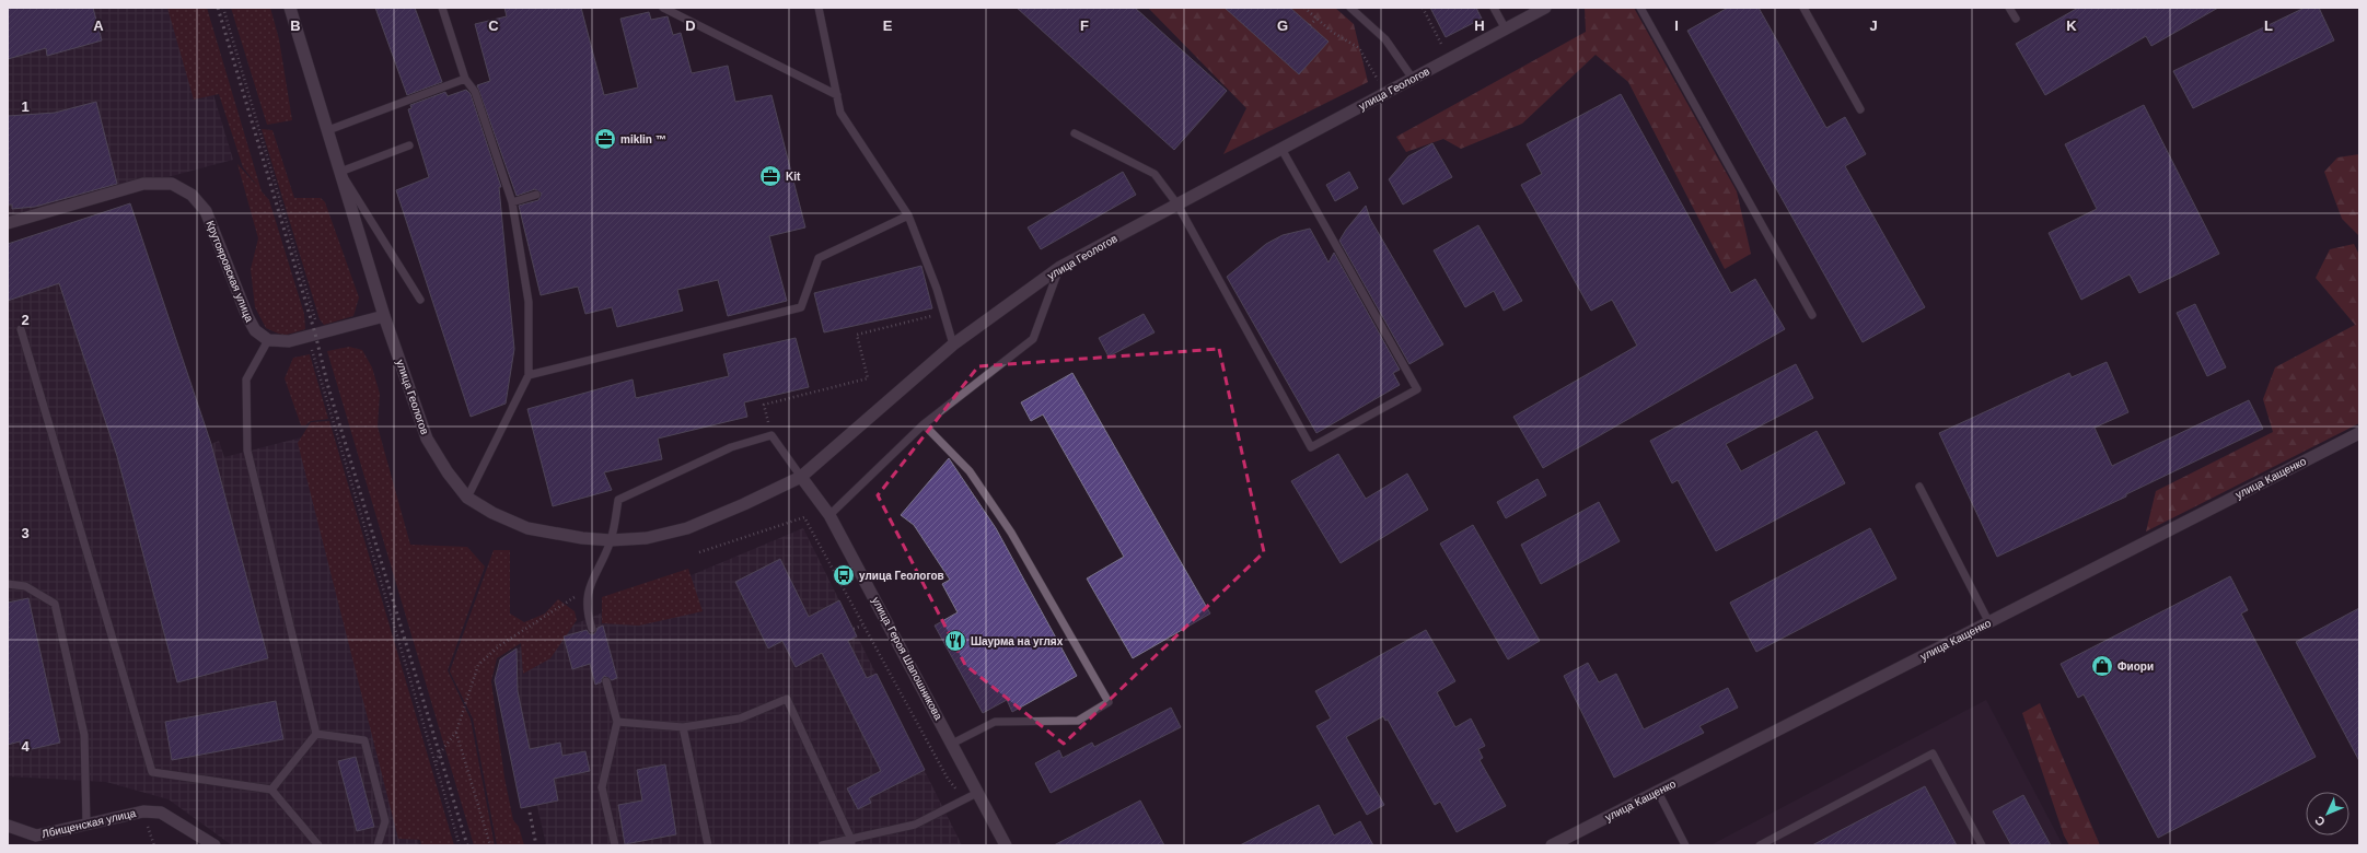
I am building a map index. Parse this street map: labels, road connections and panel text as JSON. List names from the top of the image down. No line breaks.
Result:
{"streets":{"street":["улица Геологов","Крутояровская улица","улица Кащенко","улица Героя Шапошникова","Лбищенская улица"]},"crossings":[["улица Геологов","улица Героя Шапошникова"]],"places":{"office":["miklin ™","Kit"],"bus stop":["улица Геологов"],"restaurant":["Шаурма на углях"],"shop":["Фиори"]},"north":"bottom left","grid":{"columns":["A","B","C","D","E","F","G","H","I","J","K","L"],"rows":["1","2","3","4"]}}
